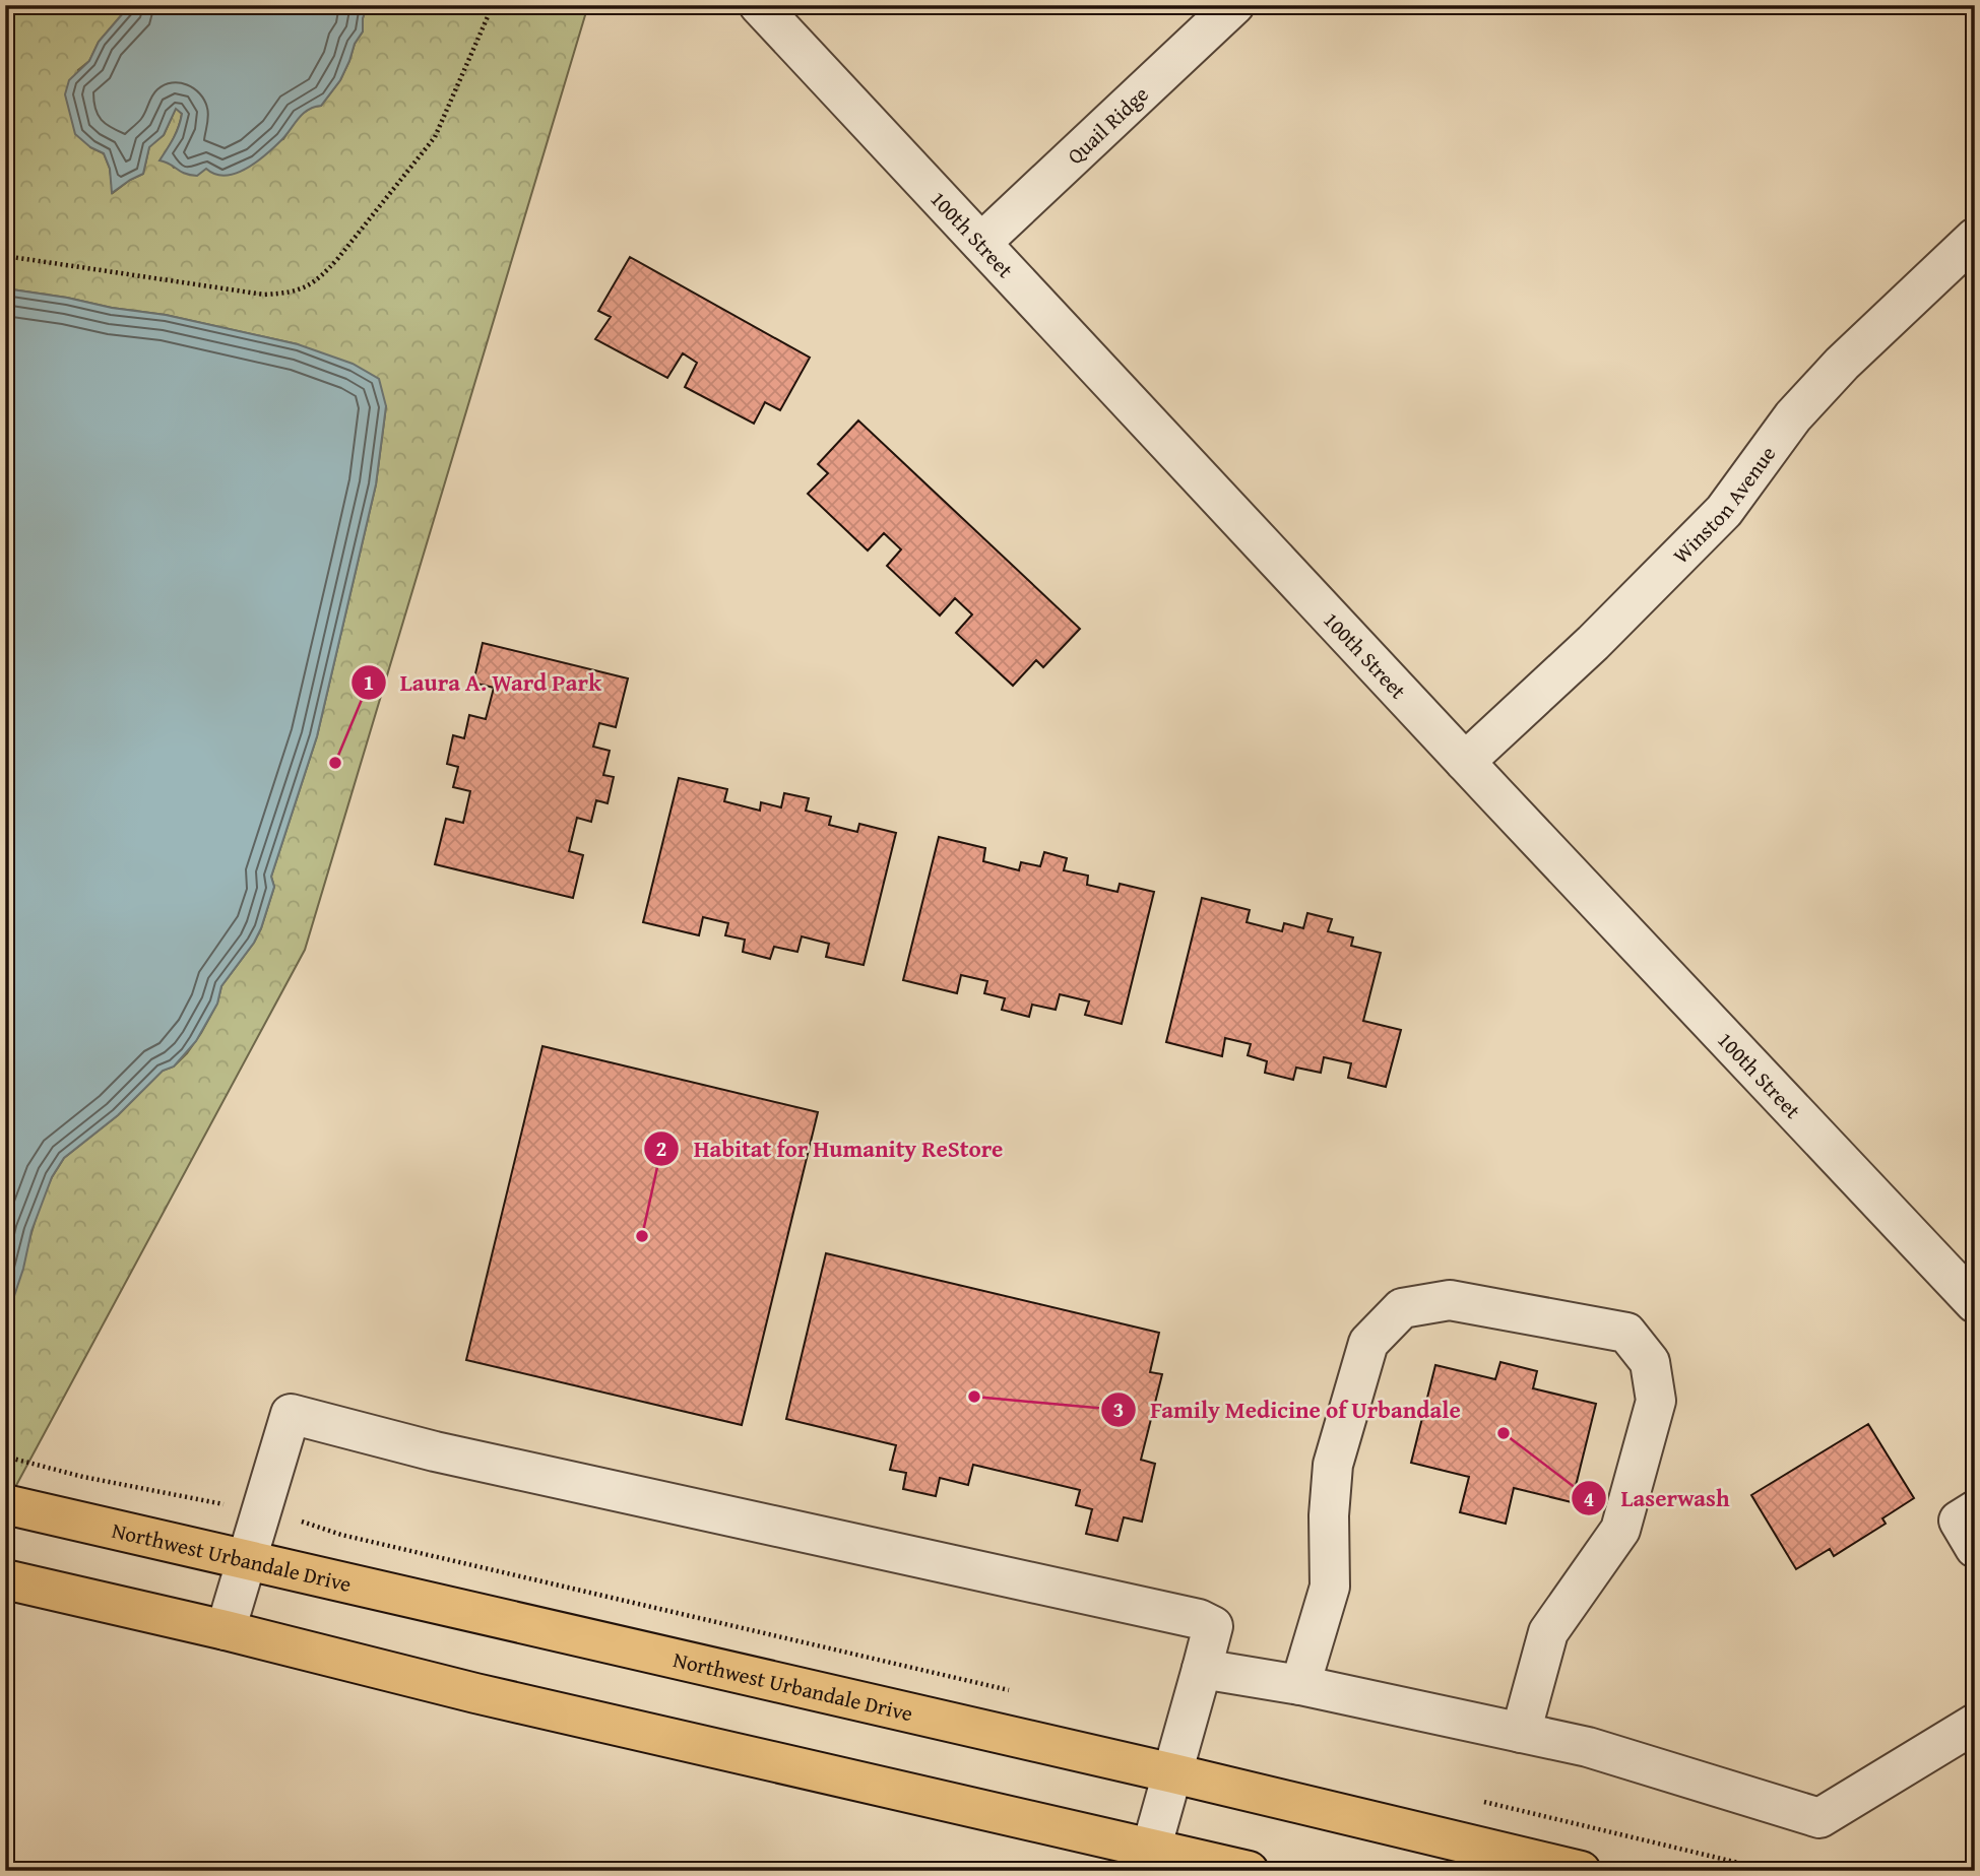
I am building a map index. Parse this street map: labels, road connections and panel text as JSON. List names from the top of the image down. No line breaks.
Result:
{"streets":{"main road":["Northwest Urbandale Drive"],"street":["Quail Ridge","100th Street","Winston Avenue"]},"crossings":[["Quail Ridge","100th Street"],["100th Street","Winston Avenue"]],"places":["Laura A. Ward Park","Habitat for Humanity ReStore","Family Medicine of Urbandale","Laserwash"]}
